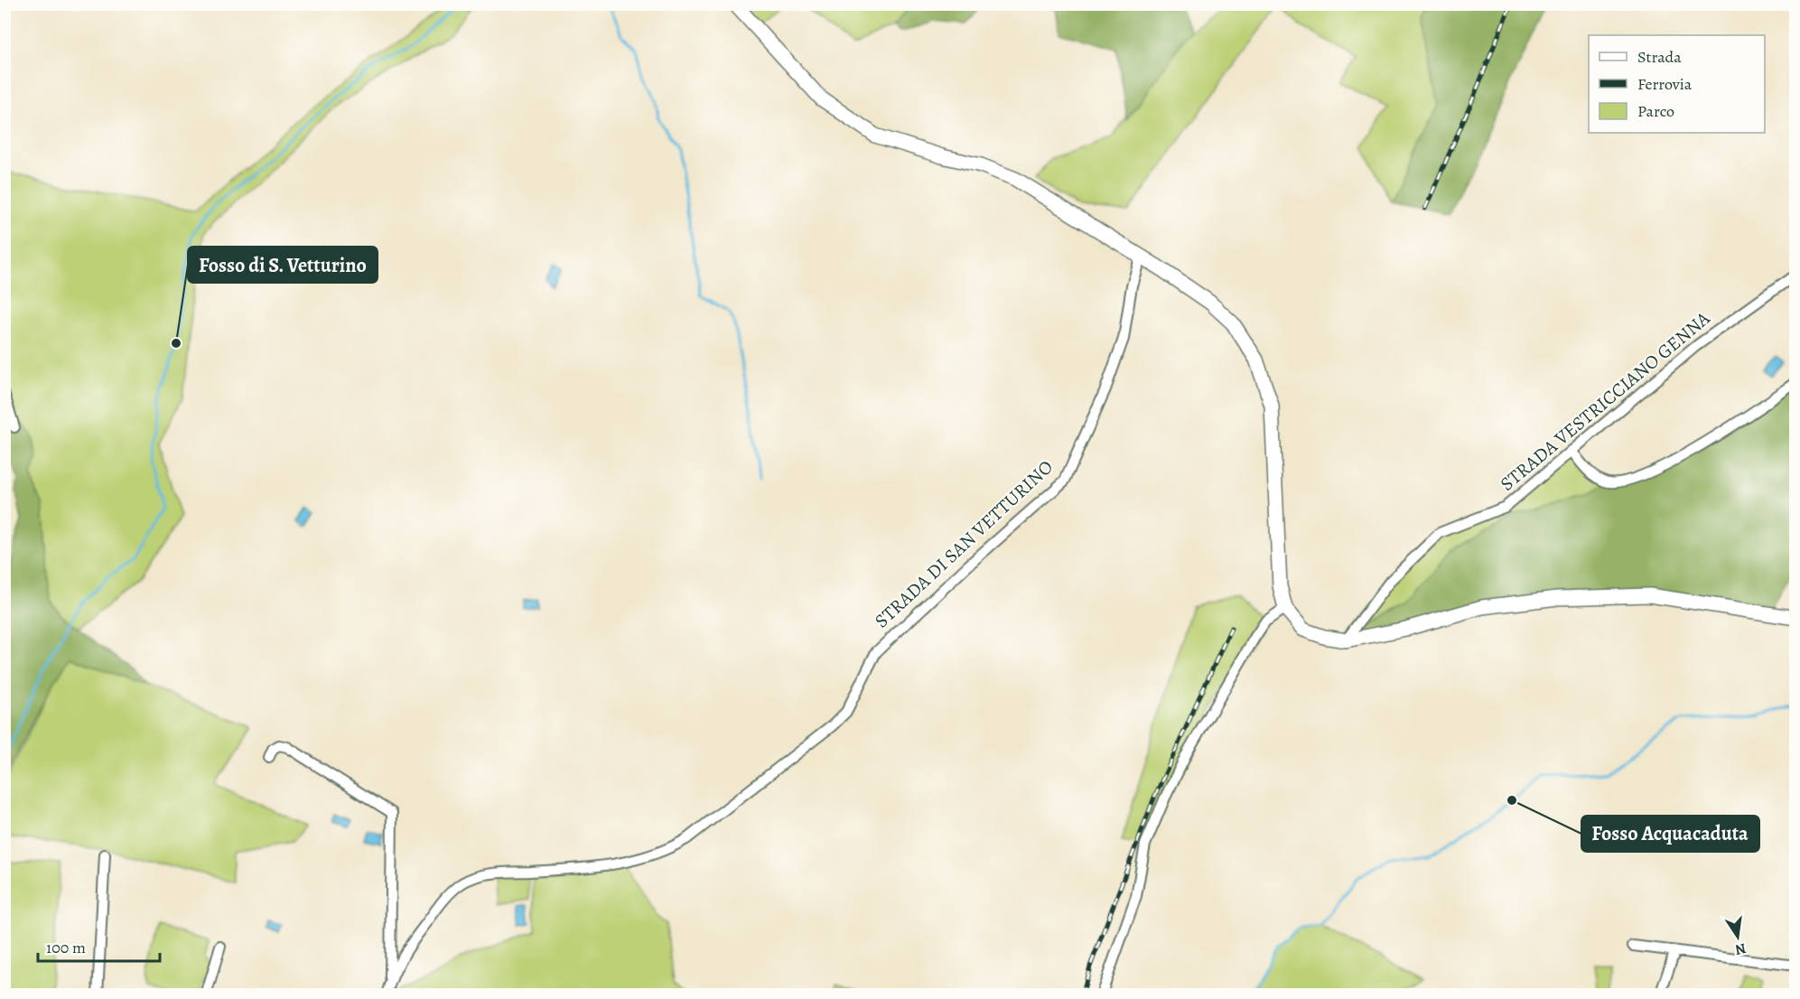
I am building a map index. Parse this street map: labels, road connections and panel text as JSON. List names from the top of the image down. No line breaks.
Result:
{"streets":{"street":["STRADA VESTRICCIANO GENNA","STRADA DI SAN VETTURINO"]},"places":["Fosso di S. Vetturino","Fosso Acquacaduta"],"legend":["Strada","Ferrovia","Parco"],"scale_bar":"100 m","north":"bottom"}
